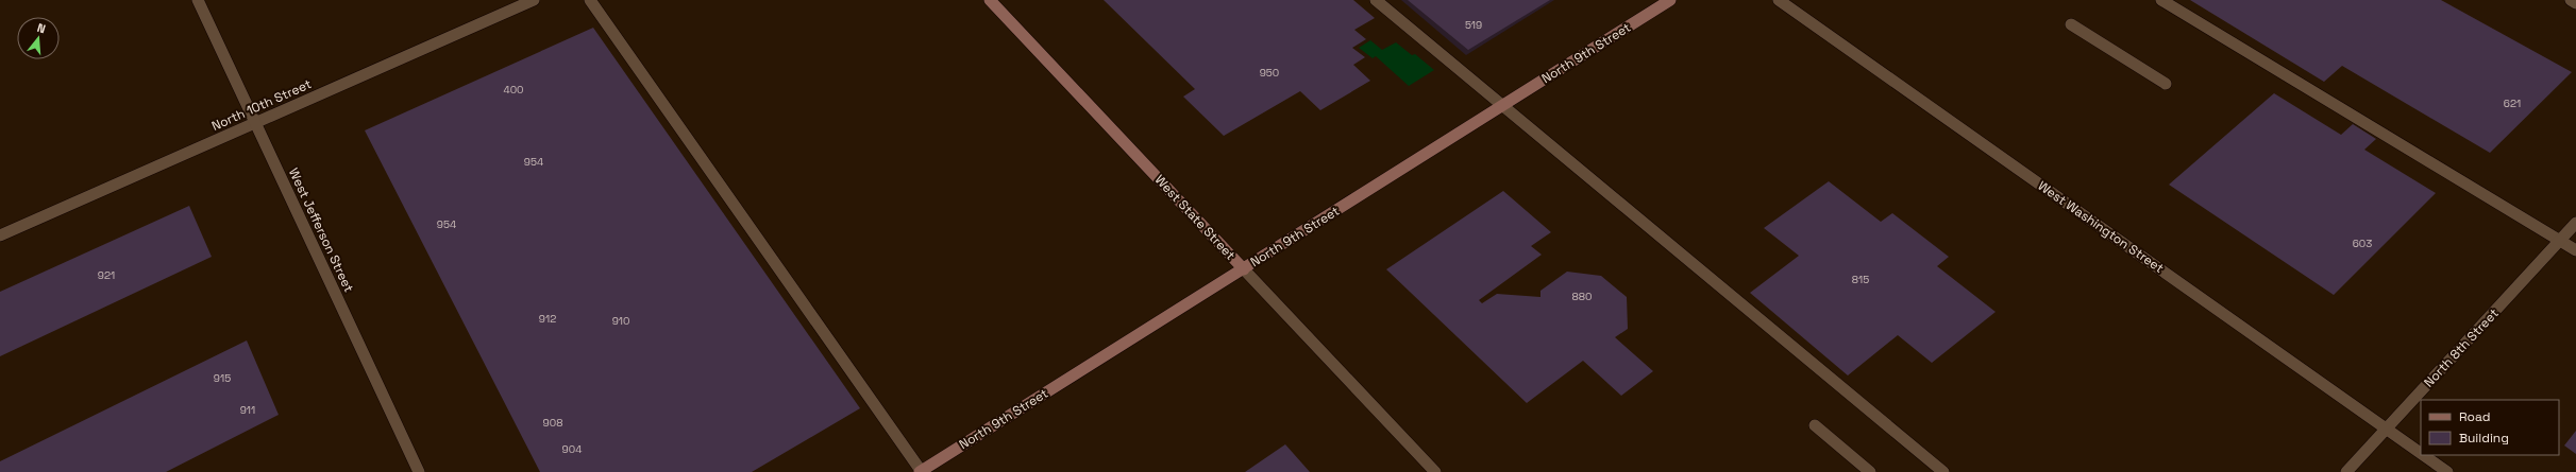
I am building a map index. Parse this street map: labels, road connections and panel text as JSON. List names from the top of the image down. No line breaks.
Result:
{"streets":{"main road":["North 9th Street","West State Street"],"street":["North 10th Street","West Washington Street","West Jefferson Street","North 8th Street"]},"crossings":[["North 9th Street","West State Street"],["North 10th Street","West Jefferson Street"],["West Washington Street","North 8th Street"]],"house_numbers":["519","950","400","621","954","954","603","921","815","880","912","910","915","911","908","904"],"legend":["Road","Building"],"north":"top"}
